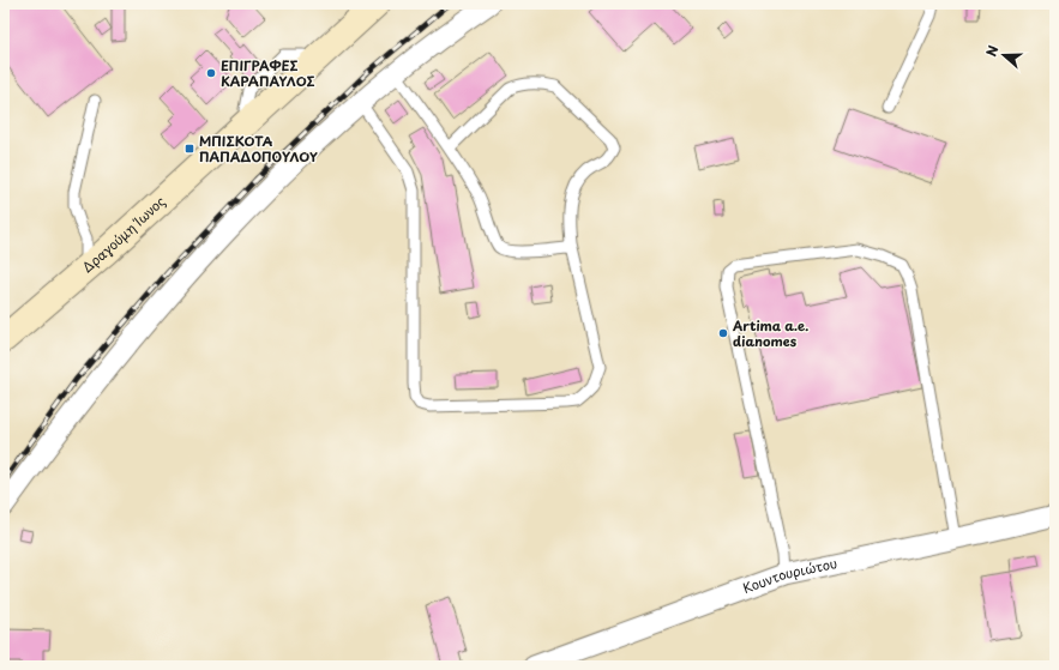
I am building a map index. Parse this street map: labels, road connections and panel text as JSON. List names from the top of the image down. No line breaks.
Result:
{"streets":{"main road":["Δραγούμη Ίωνος"],"street":["Κουντουριώτου"]},"places":{"other":["ΕΠΙΓΡΑΦΕΣ ΚΑΡΑΠΑΥΛΟΣ","Artima a.e. dianomes"],"transit":["ΜΠΙΣΚΟΤΑ ΠΑΠΑΔΟΠΟΥΛΟΥ"]},"north":"left"}
